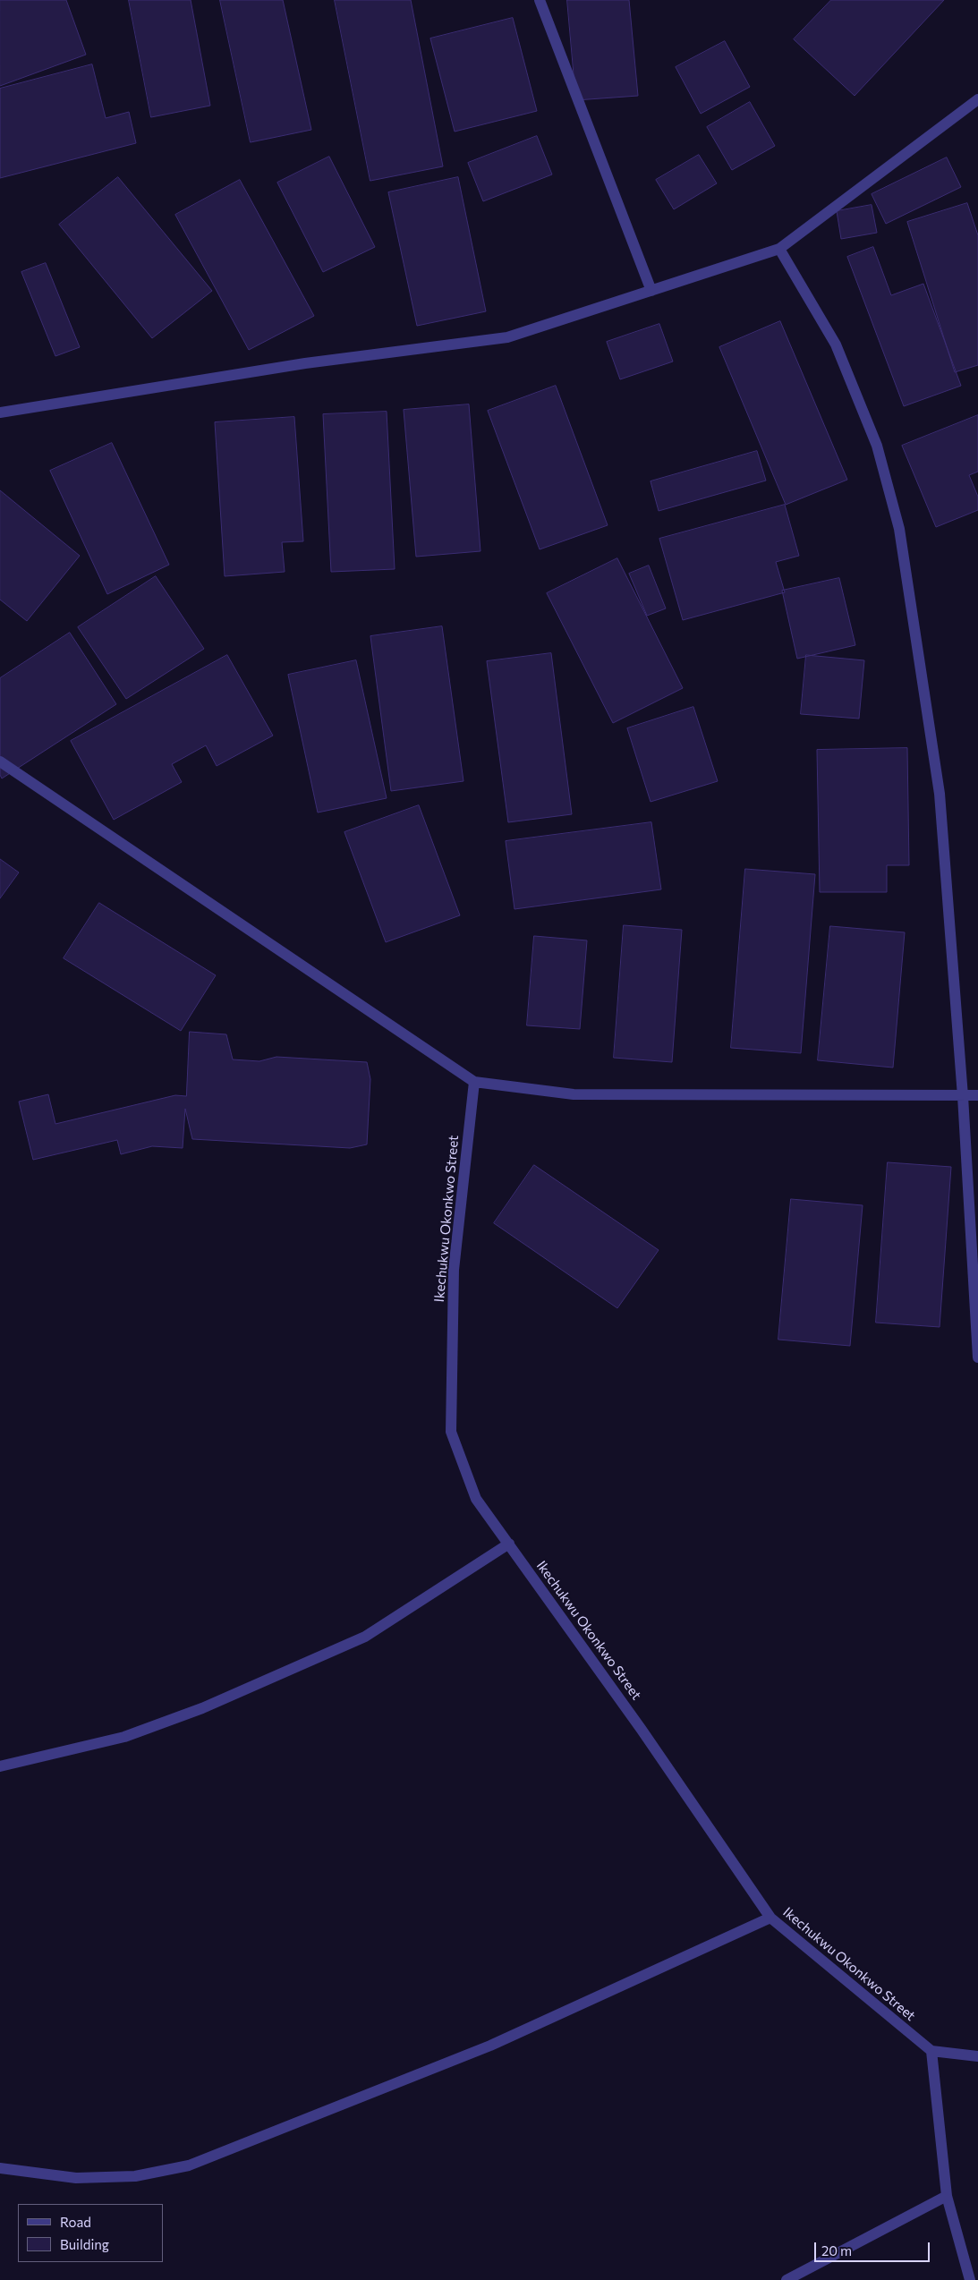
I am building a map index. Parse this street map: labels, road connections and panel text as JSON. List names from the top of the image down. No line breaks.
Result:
{"streets":{"street":["Ikechukwu Okonkwo Street"]},"legend":["Road","Building"],"scale_bar":"20 m"}
